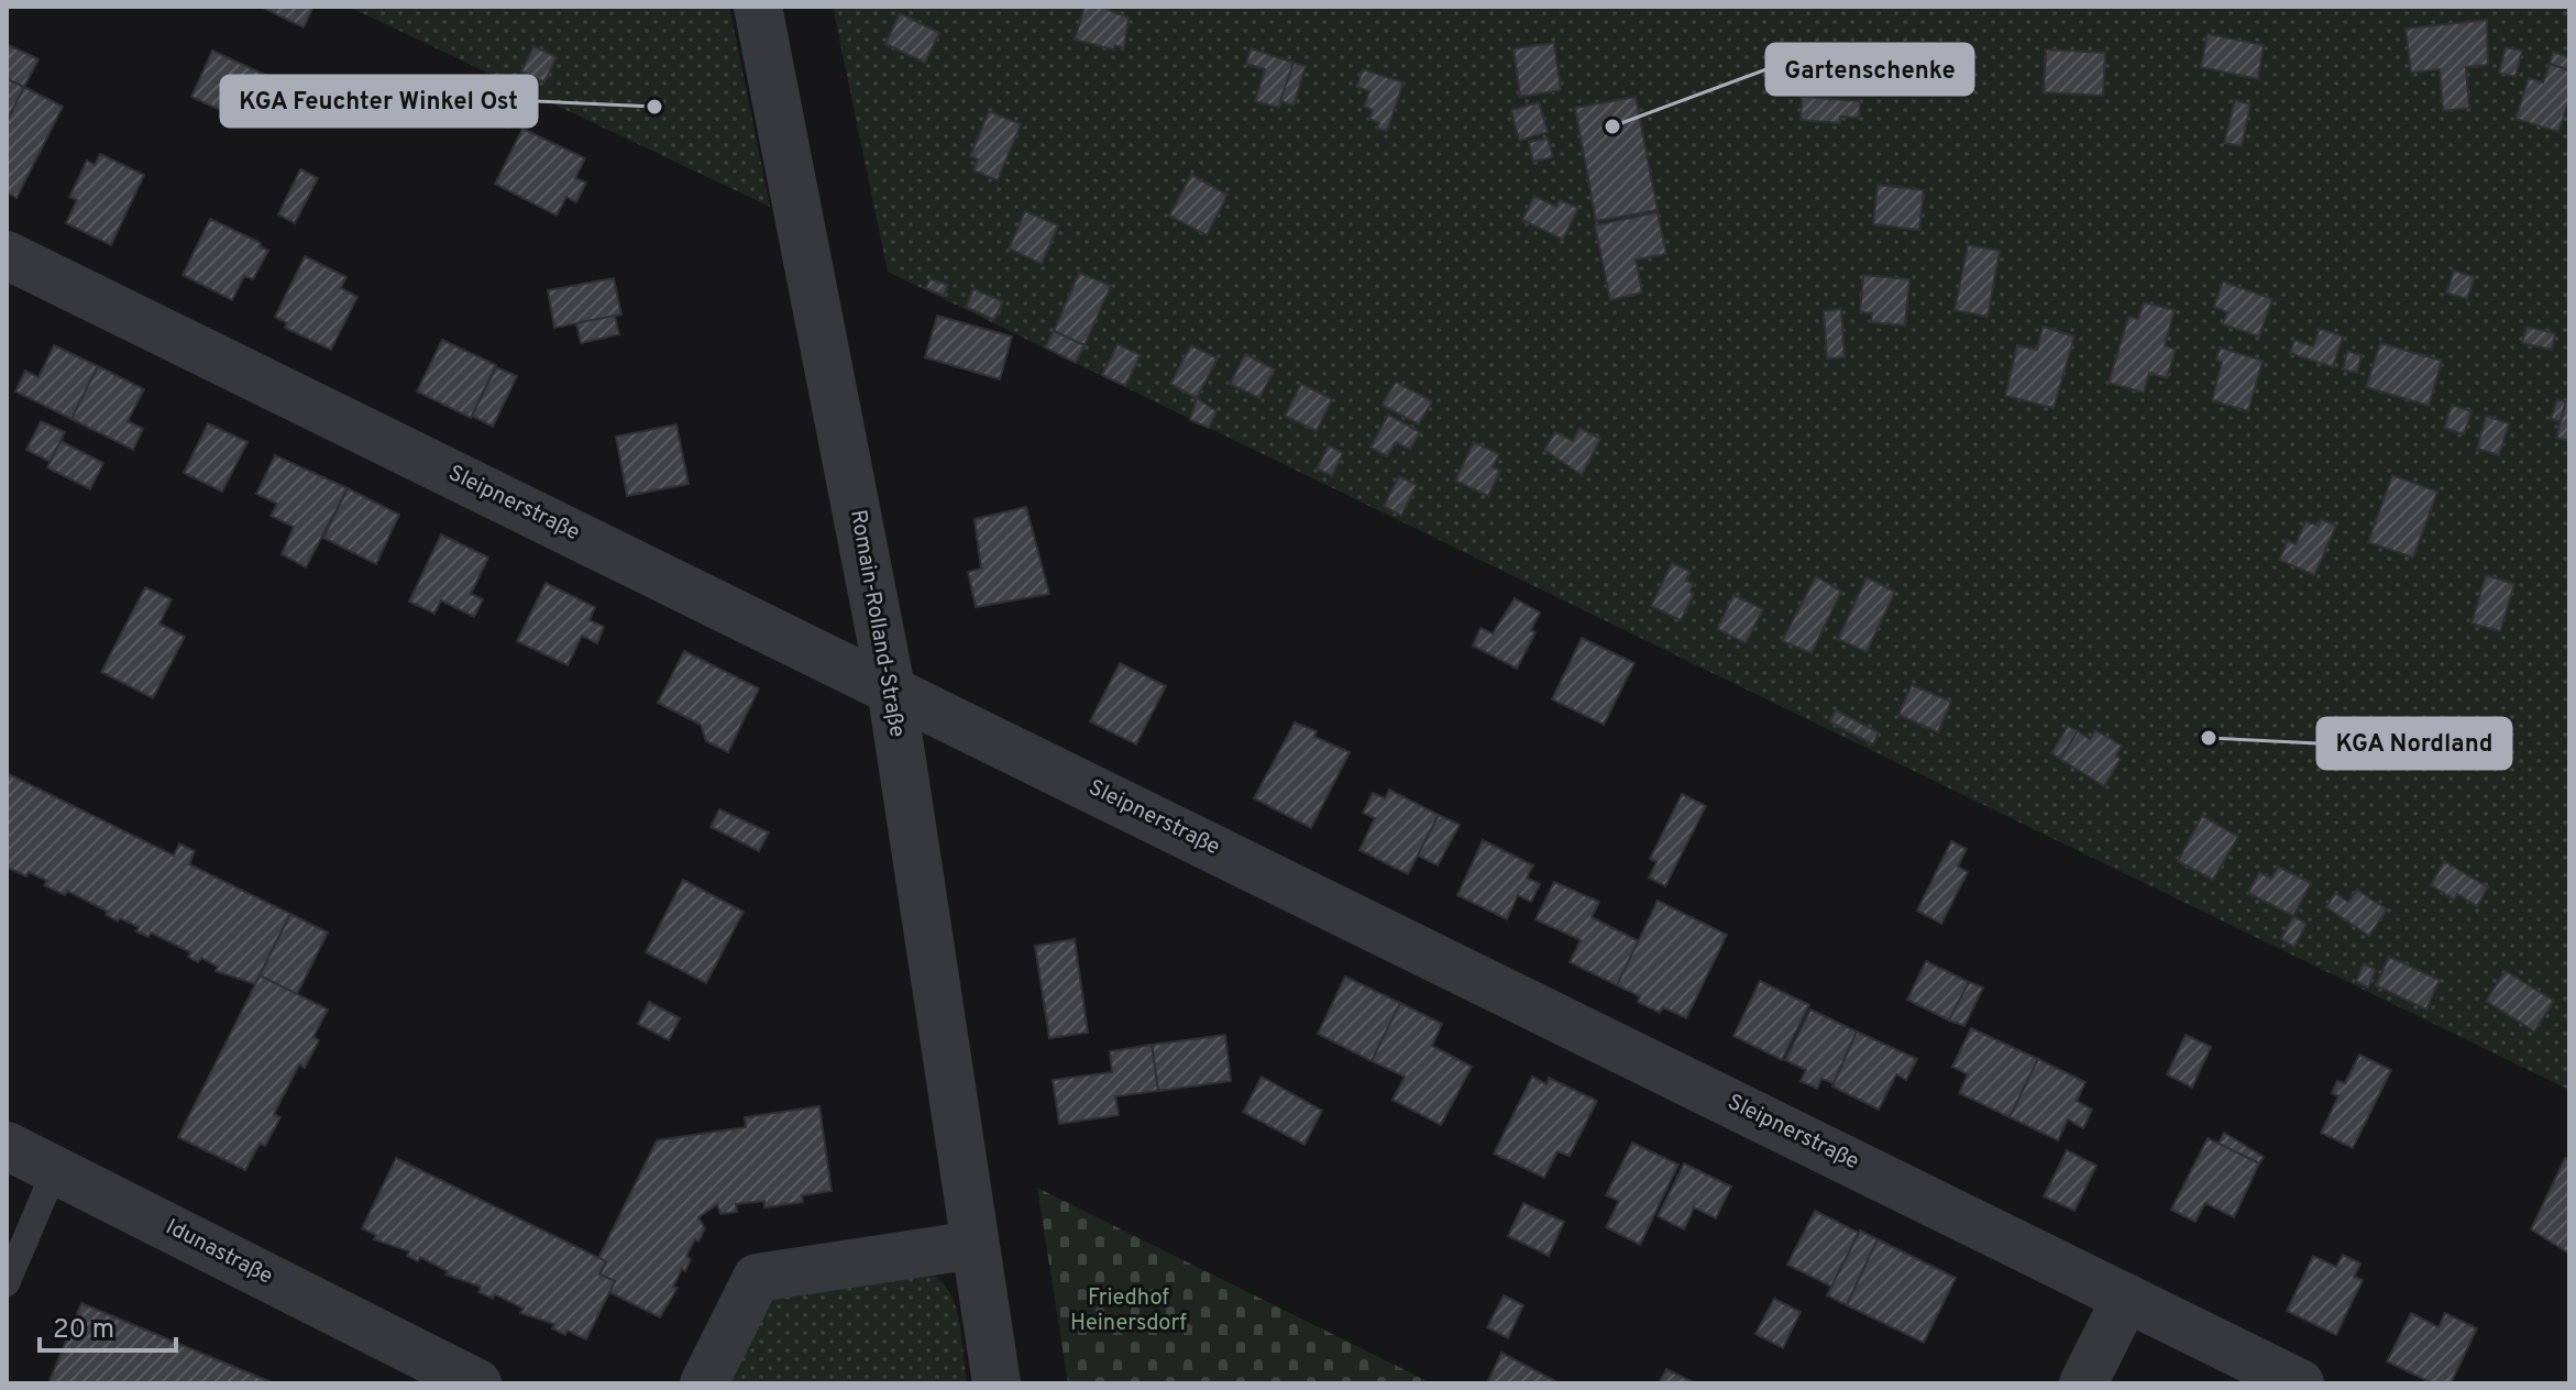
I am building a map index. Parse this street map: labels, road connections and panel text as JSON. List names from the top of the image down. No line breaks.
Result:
{"streets":{"street":["Sleipnerstraße","Romain-Rolland-Straße","Idunastraße"]},"crossings":[["Sleipnerstraße","Romain-Rolland-Straße"]],"parks":["Friedhof Heinersdorf"],"places":["KGA Feuchter Winkel Ost","Gartenschenke","KGA Nordland"],"scale_bar":"20 m"}
